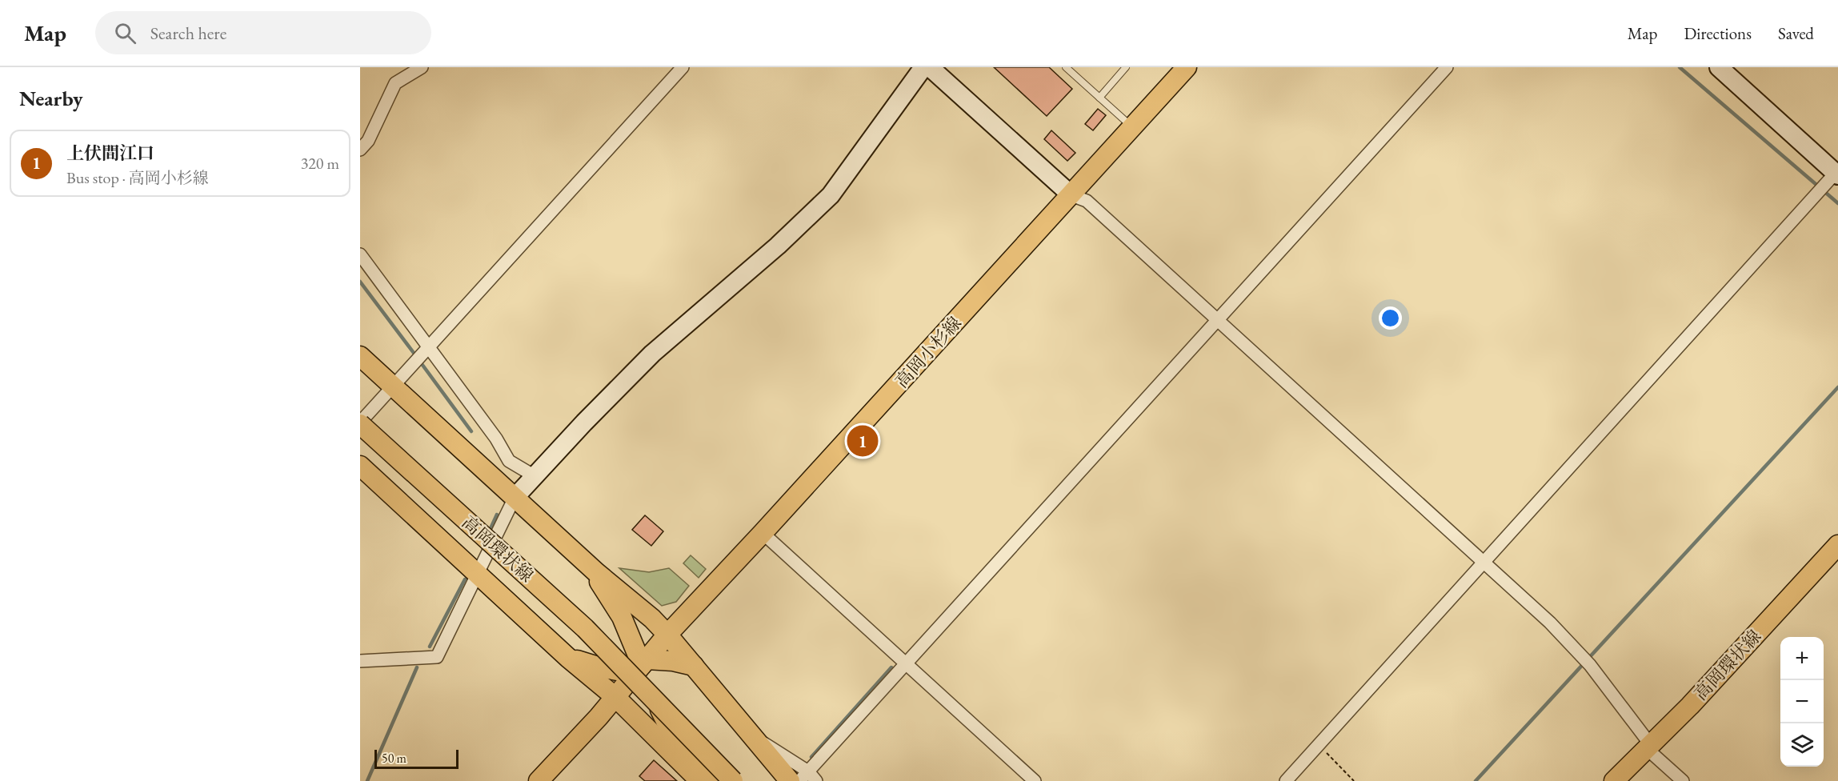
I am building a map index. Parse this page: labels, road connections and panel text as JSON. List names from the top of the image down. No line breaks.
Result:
{"streets":{"main road":["高岡小杉線","高岡環状線"]},"scale_bar":"50 m","page":{"header":"Map","search":"Search here","nav":["Map","Directions","Saved"],"heading":"Nearby","list":[{"mark":"1","name":"上伏間江口","note":"Bus stop · 高岡小杉線","value":"320 m"}],"pins":"1","map_buttons":["+","−"],"scale":"50 m"}}
